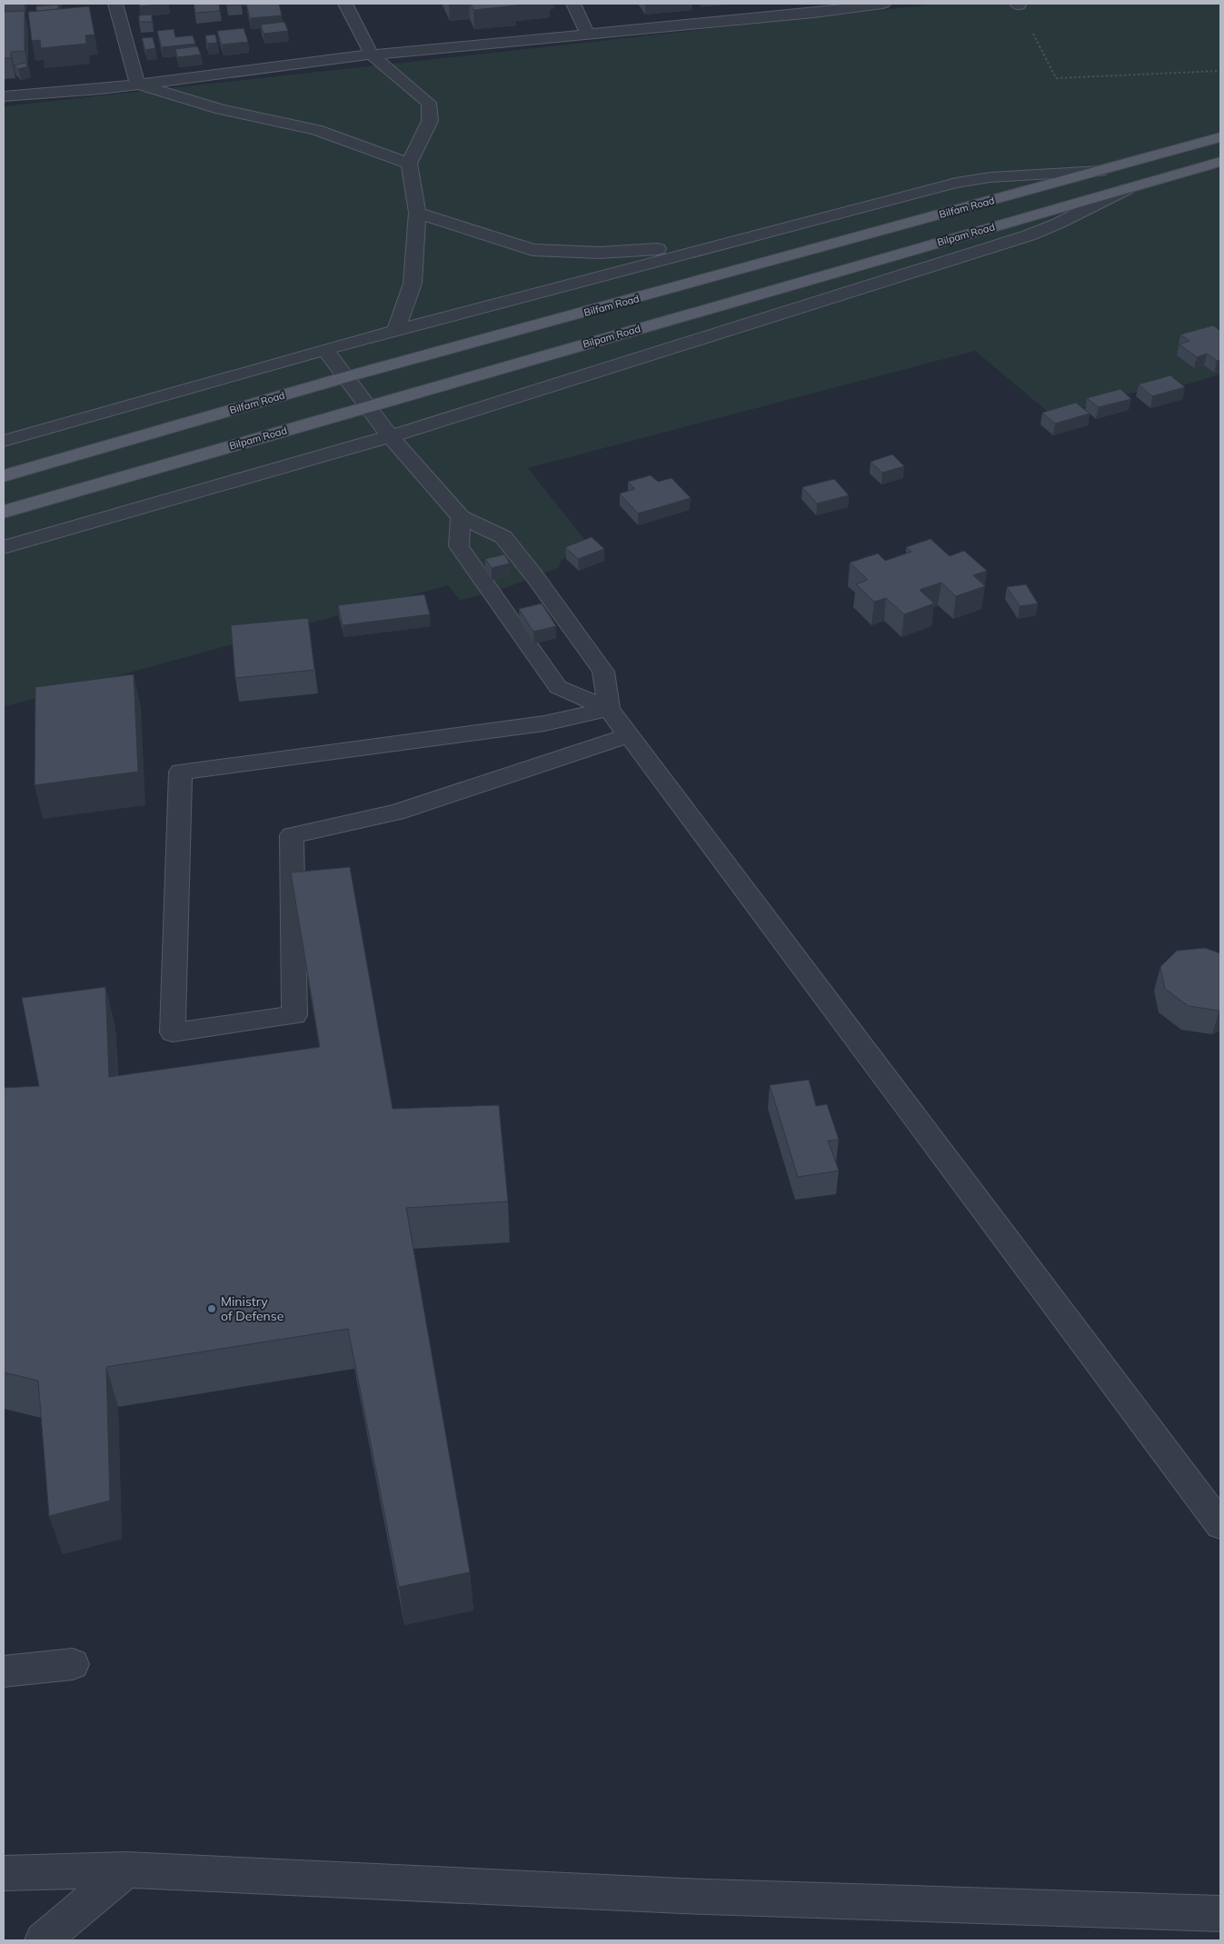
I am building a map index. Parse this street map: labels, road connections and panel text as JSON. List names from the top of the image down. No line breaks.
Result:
{"streets":{"main road":["Bilfam Road","Bilpam Road"]},"places":["Ministry of Defense"]}
